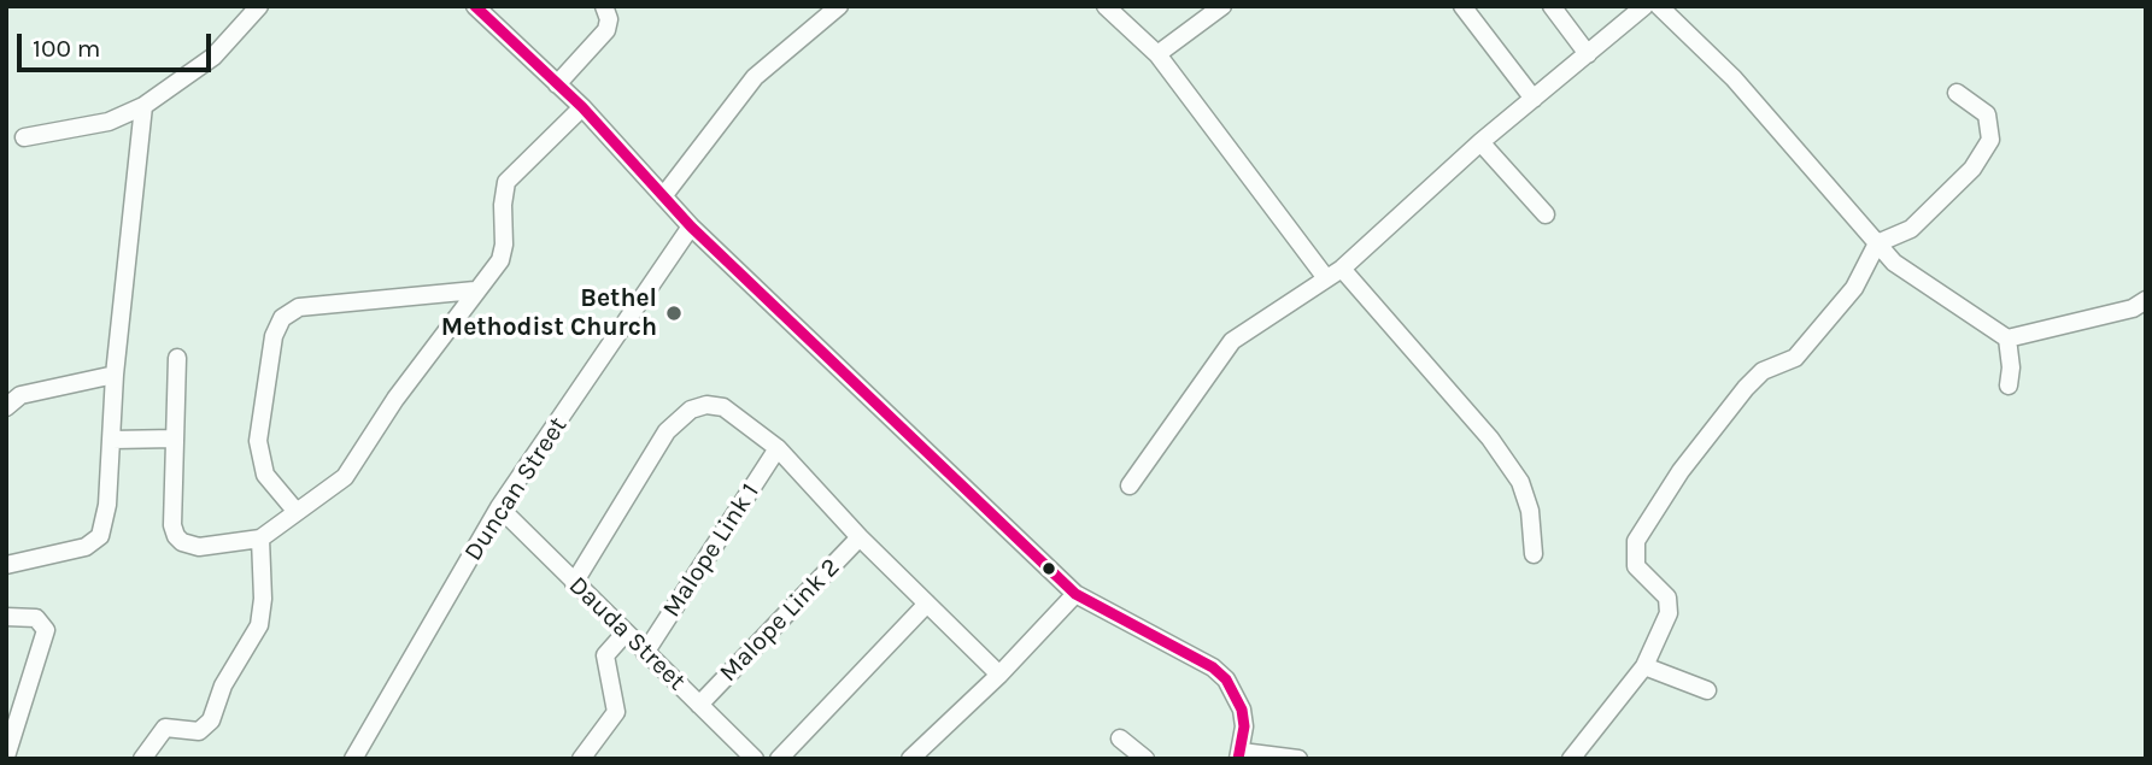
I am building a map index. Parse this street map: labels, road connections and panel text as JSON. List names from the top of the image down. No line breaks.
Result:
{"streets":{"street":["Duncan Street","Malope Link 1","Malope Link 2","Dauda Street"]},"crossings":[["Duncan Street","Dauda Street"],["Malope Link 1","Dauda Street"],["Malope Link 2","Dauda Street"]],"places":["Bethel Methodist Church"],"scale_bar":"100 m"}
